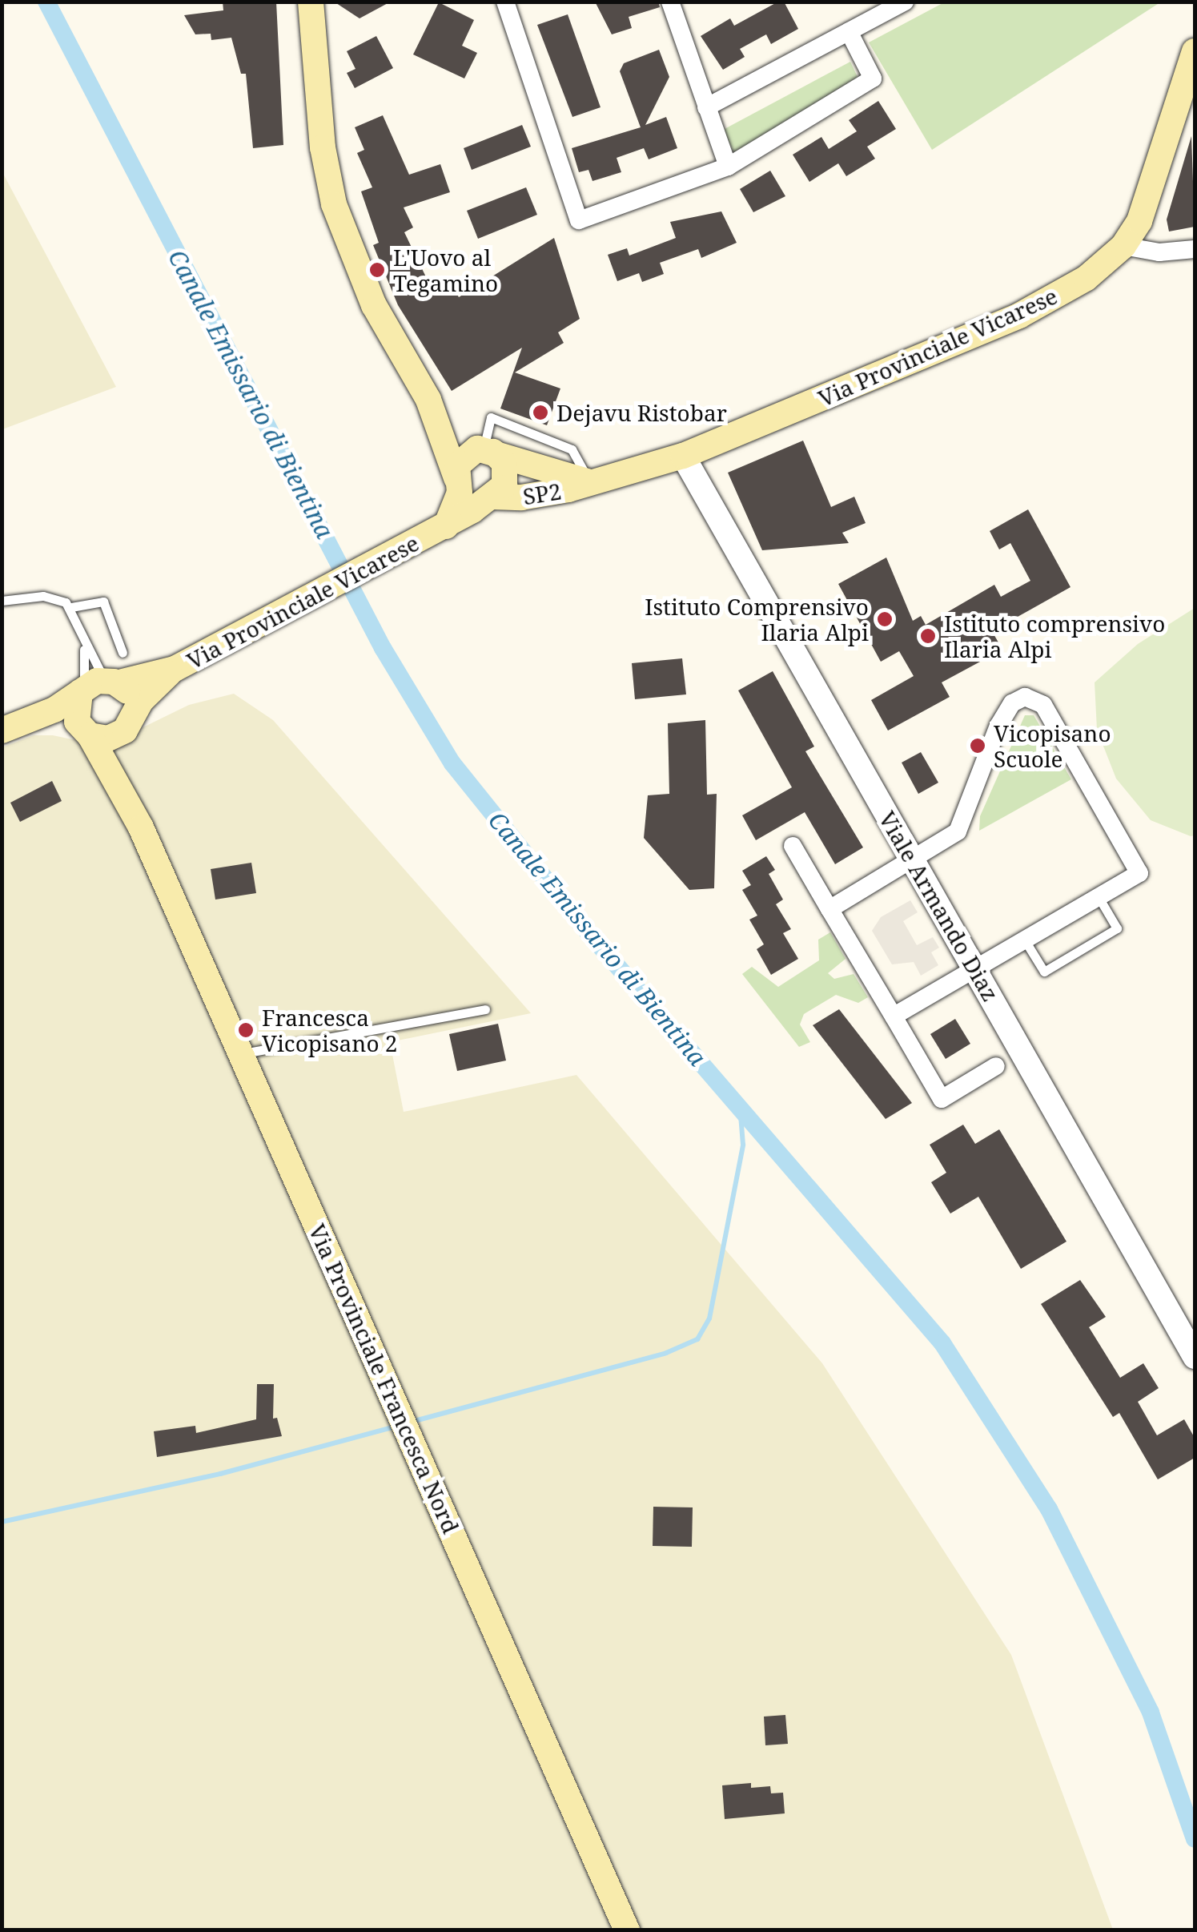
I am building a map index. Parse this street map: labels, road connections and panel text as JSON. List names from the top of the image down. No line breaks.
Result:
{"streets":{"main road":["Via Provinciale Vicarese","SP2","Via Provinciale Francesca Nord"],"street":["Viale Armando Diaz"]},"crossings":[["Via Provinciale Vicarese","SP2"],["Via Provinciale Vicarese","Viale Armando Diaz"]],"water":["Canale Emissario di Bientina"],"places":["L'Uovo al Tegamino","Dejavu Ristobar","Istituto Comprensivo Ilaria Alpi","Istituto comprensivo Ilaria Alpi","Vicopisano Scuole","Francesca Vicopisano 2"]}
